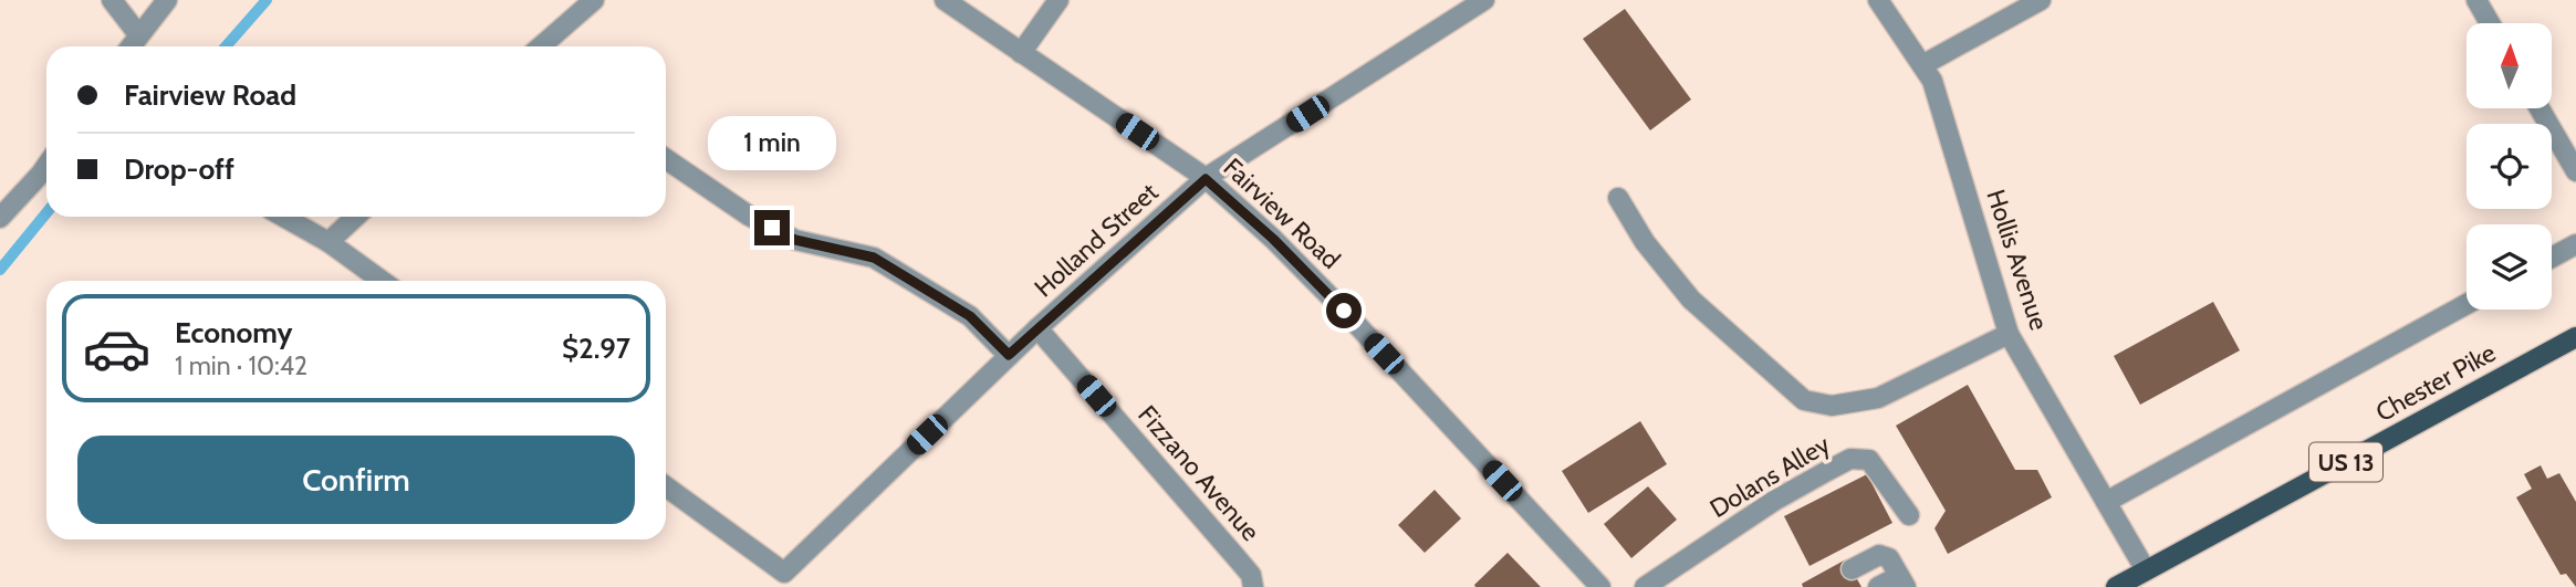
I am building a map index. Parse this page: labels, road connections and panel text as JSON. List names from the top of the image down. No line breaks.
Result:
{"streets":{"main road":["Chester Pike","US 13"],"street":["Fairview Road","Holland Street","Hollis Avenue","Fizzano Avenue","Dolans Alley"]},"crossings":[["Fairview Road","Holland Street"],["Holland Street","Fizzano Avenue"],["Hollis Avenue","Chester Pike"]],"north":"top","page":{"banner":["Fairview Road","Drop-off"],"bubble":"1 min","list":[{"name":"Economy","note":"1 min · 10:42","value":"$2.97"}],"buttons":"Confirm"}}
